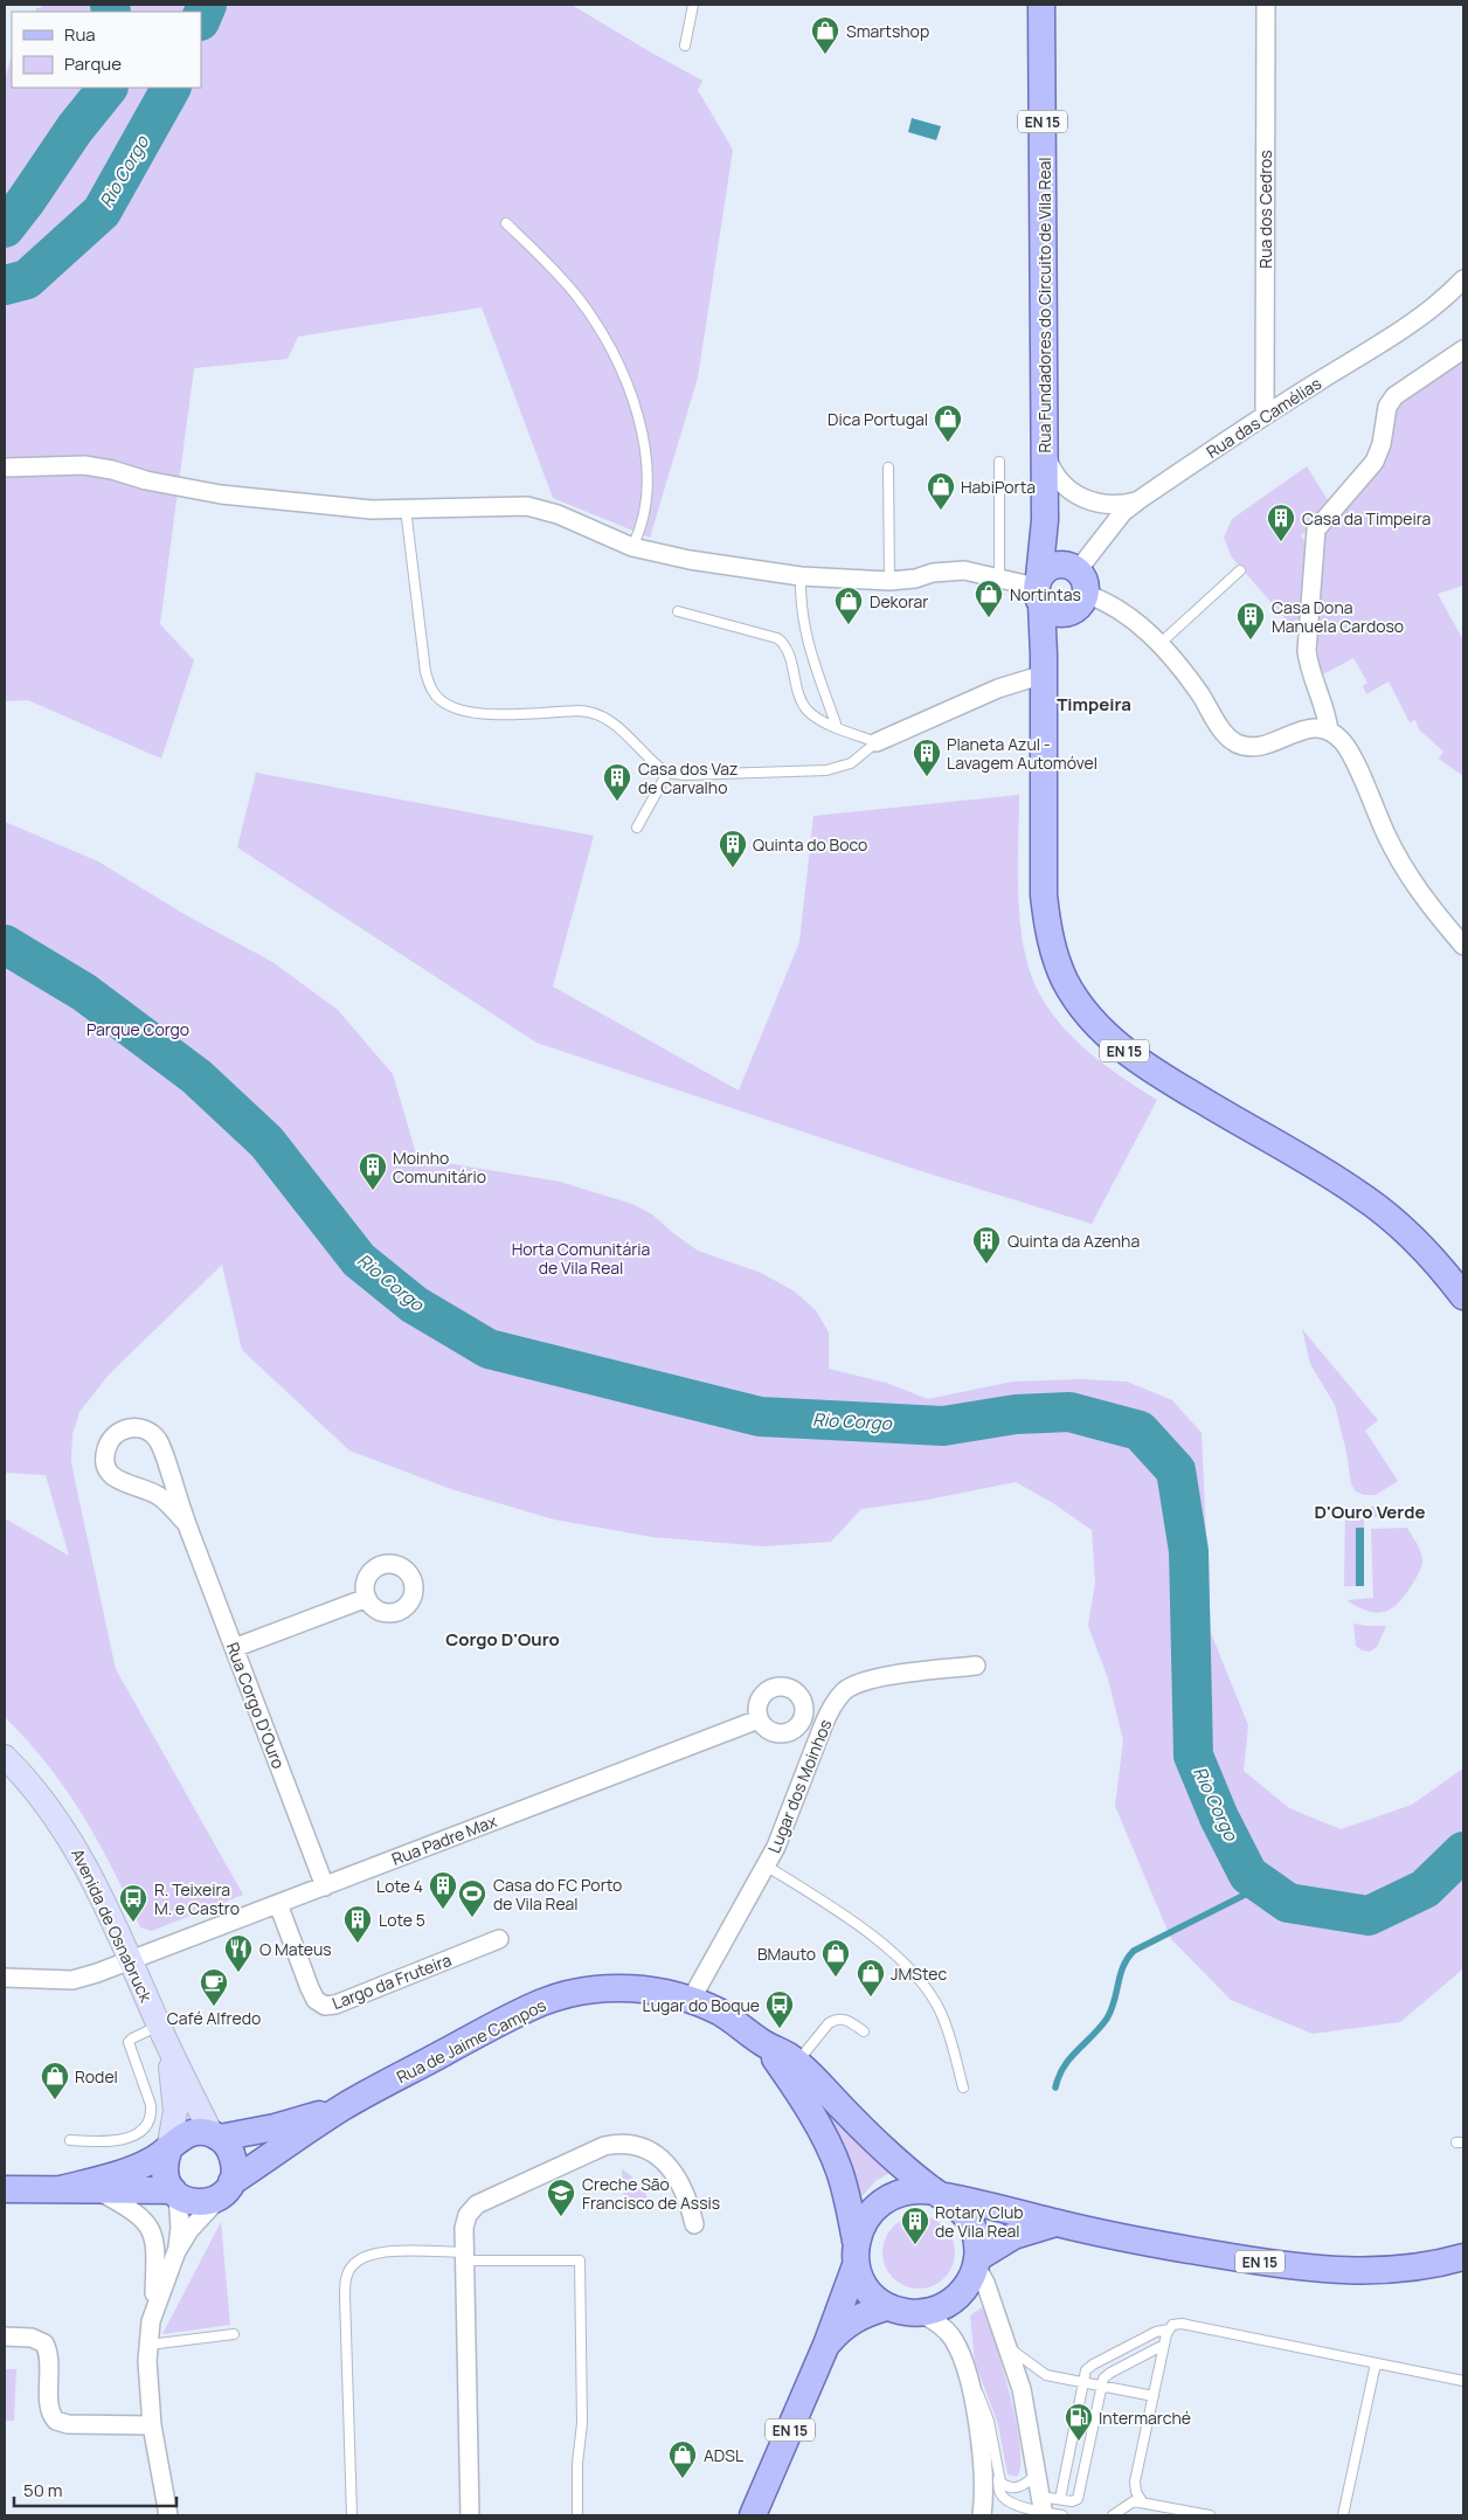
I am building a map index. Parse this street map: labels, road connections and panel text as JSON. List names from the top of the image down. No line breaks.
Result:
{"streets":{"main road":["EN 15","Rua Fundadores do Circuito de Vila Real","Avenida de Osnabruck","Rua de Jaime Campos"],"street":["Rua dos Cedros","Rua das Camélias","Rua Corgo D'Ouro","Lugar dos Moinhos","Rua Padre Max","Largo da Fruteira"]},"crossings":[["EN 15","Rua Fundadores do Circuito de Vila Real"],["EN 15","Rua das Camélias"],["Rua dos Cedros","Rua das Camélias"],["Rua Fundadores do Circuito de Vila Real","Rua das Camélias"],["Rua Corgo D'Ouro","Rua Padre Max"],["Lugar dos Moinhos","Rua de Jaime Campos"],["Rua Padre Max","Avenida de Osnabruck"],["Rua Padre Max","Largo da Fruteira"]],"districts":["Timpeira","D'Ouro Verde","Corgo D'Ouro"],"water":["Rio Corgo"],"parks":["Parque Corgo","Horta Comunitária de Vila Real"],"places":{"shop":["Smartshop","Dica Portugal","HabiPorta","Nortintas","Dekorar","BMauto","JMStec","Rodel","ADSL"],"building":["Casa da Timpeira","Casa Dona Manuela Cardoso","Planeta Azul - Lavagem Automóvel","Casa dos Vaz de Carvalho","Quinta do Boco","Moinho Comunitário","Quinta da Azenha","Lote 4","Lote 5","Rotary Club de Vila Real"],"sports":["Casa do FC Porto de Vila Real"],"bus stop":["R. Teixeira M. e Castro","Lugar do Boque"],"restaurant":["O Mateus"],"cafe":["Café Alfredo"],"school or university":["Creche São Francisco de Assis"],"fuel station":["Intermarché"]},"legend":["Rua","Parque"],"scale_bar":"50 m"}
